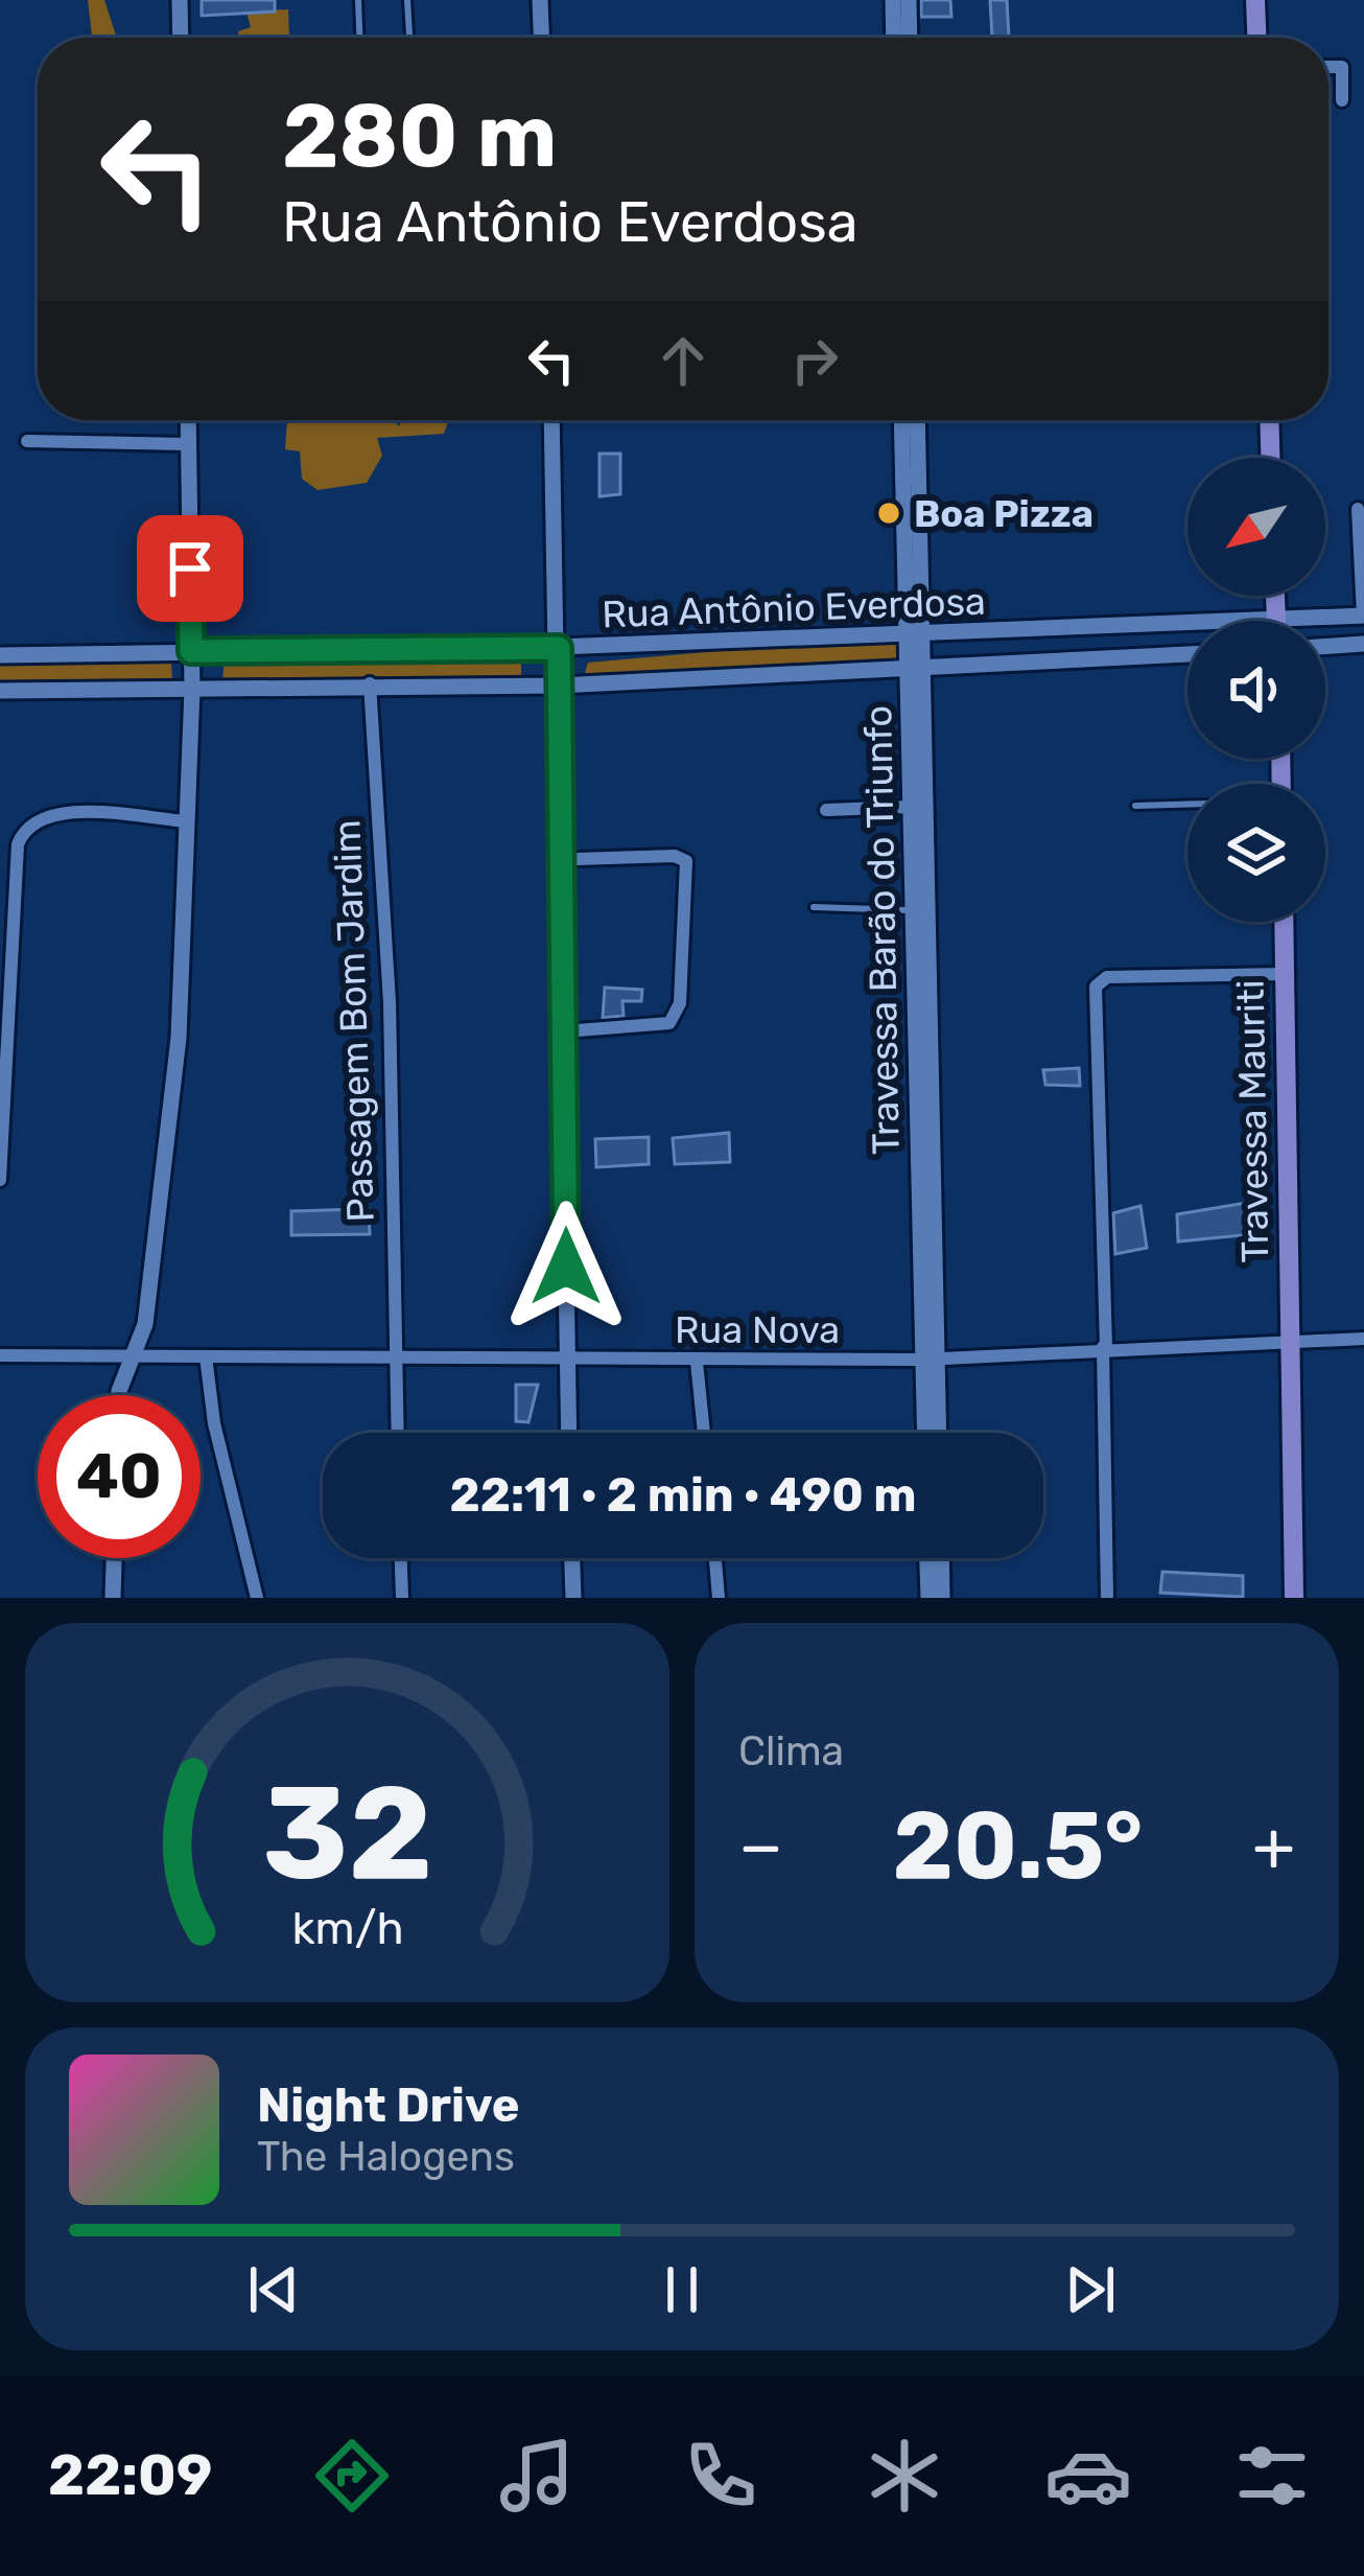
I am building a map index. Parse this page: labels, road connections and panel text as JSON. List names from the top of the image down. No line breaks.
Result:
{"streets":{"main road":["Travessa Mauriti"],"street":["Rua Antônio Everdosa","Travessa Barão do Triunfo","Passagem Bom Jardim","Rua Nova"]},"crossings":[["Rua Antônio Everdosa","Travessa Barão do Triunfo"],["Rua Antônio Everdosa","Passagem Bom Jardim"],["Travessa Barão do Triunfo","Rua Nova"],["Passagem Bom Jardim","Rua Nova"],["Travessa Mauriti","Rua Nova"]],"places":["Boa Pizza"],"north":"bottom left","page":{"turn":["280 m","Rua Antônio Everdosa"],"limit":"40","trip":"22:11 · 2 min · 490 m","tile":"Clima","heat":["−","20.5°","+"],"song":["Night Drive","The Halogens"],"tabs":"22:09","gauge":["32","km/h"]}}
